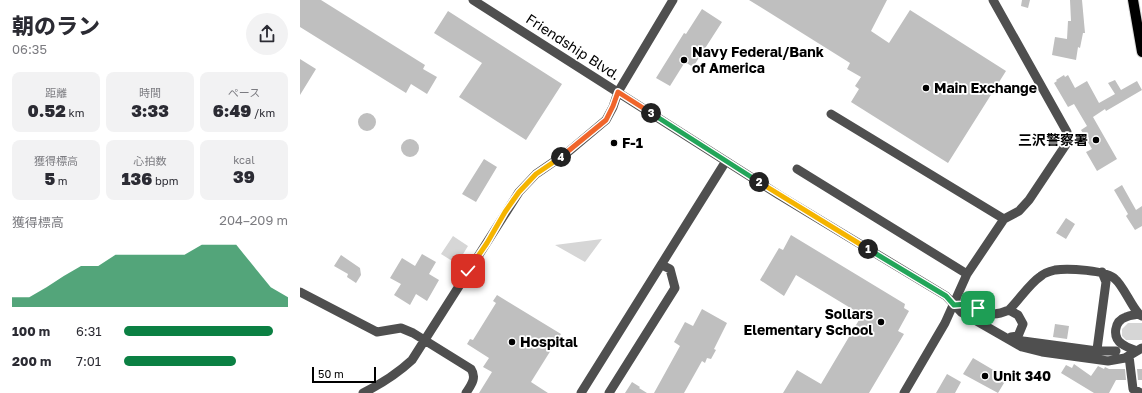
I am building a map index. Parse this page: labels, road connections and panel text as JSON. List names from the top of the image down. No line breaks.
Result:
{"streets":{"street":["Friendship Blvd."]},"places":["Navy Federal/Bank of America","Main Exchange","三沢警察署","F-1","Sollars Elementary School","Hospital","Unit 340"],"scale_bar":"50 m","page":{"heading":["朝のラン","06:35"],"stats":[["距離","0.52 km"],["時間","3:33"],["ペース","6:49 /km"],["獲得標高","5 m"],["心拍数","136 bpm"],["kcal","39"]],"pins":["3","4","2","1"],"chart":["獲得標高","204–209 m"],"list":[{"name":"100 m","note":"6:31"},{"name":"200 m","note":"7:01"}],"scale":"50 m"}}
